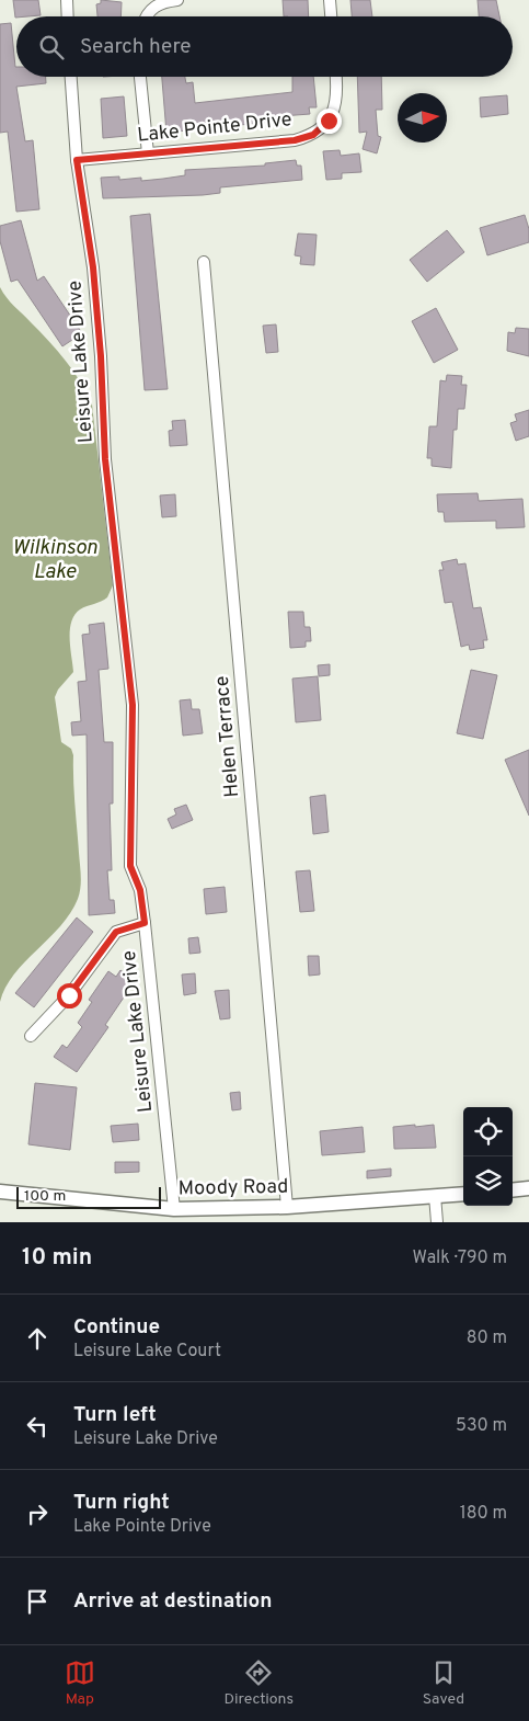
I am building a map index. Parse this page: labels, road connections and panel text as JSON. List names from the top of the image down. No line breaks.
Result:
{"streets":{"main road":["Moody Road"],"street":["Lake Pointe Drive","Leisure Lake Drive","Helen Terrace"]},"crossings":[["Lake Pointe Drive","Leisure Lake Drive"],["Leisure Lake Drive","Moody Road"],["Helen Terrace","Moody Road"]],"water":["Wilkinson Lake"],"scale_bar":"100 m","north":"right","page":{"search":"Search here","scale":"100 m","heading":["10 min","Walk · 790 m"],"list":[["Continue","Leisure Lake Court","80 m"],["Turn left","Leisure Lake Drive","530 m"],["Turn right","Lake Pointe Drive","180 m"],"Arrive at destination"],"nav":["Map","Directions","Saved"]}}
